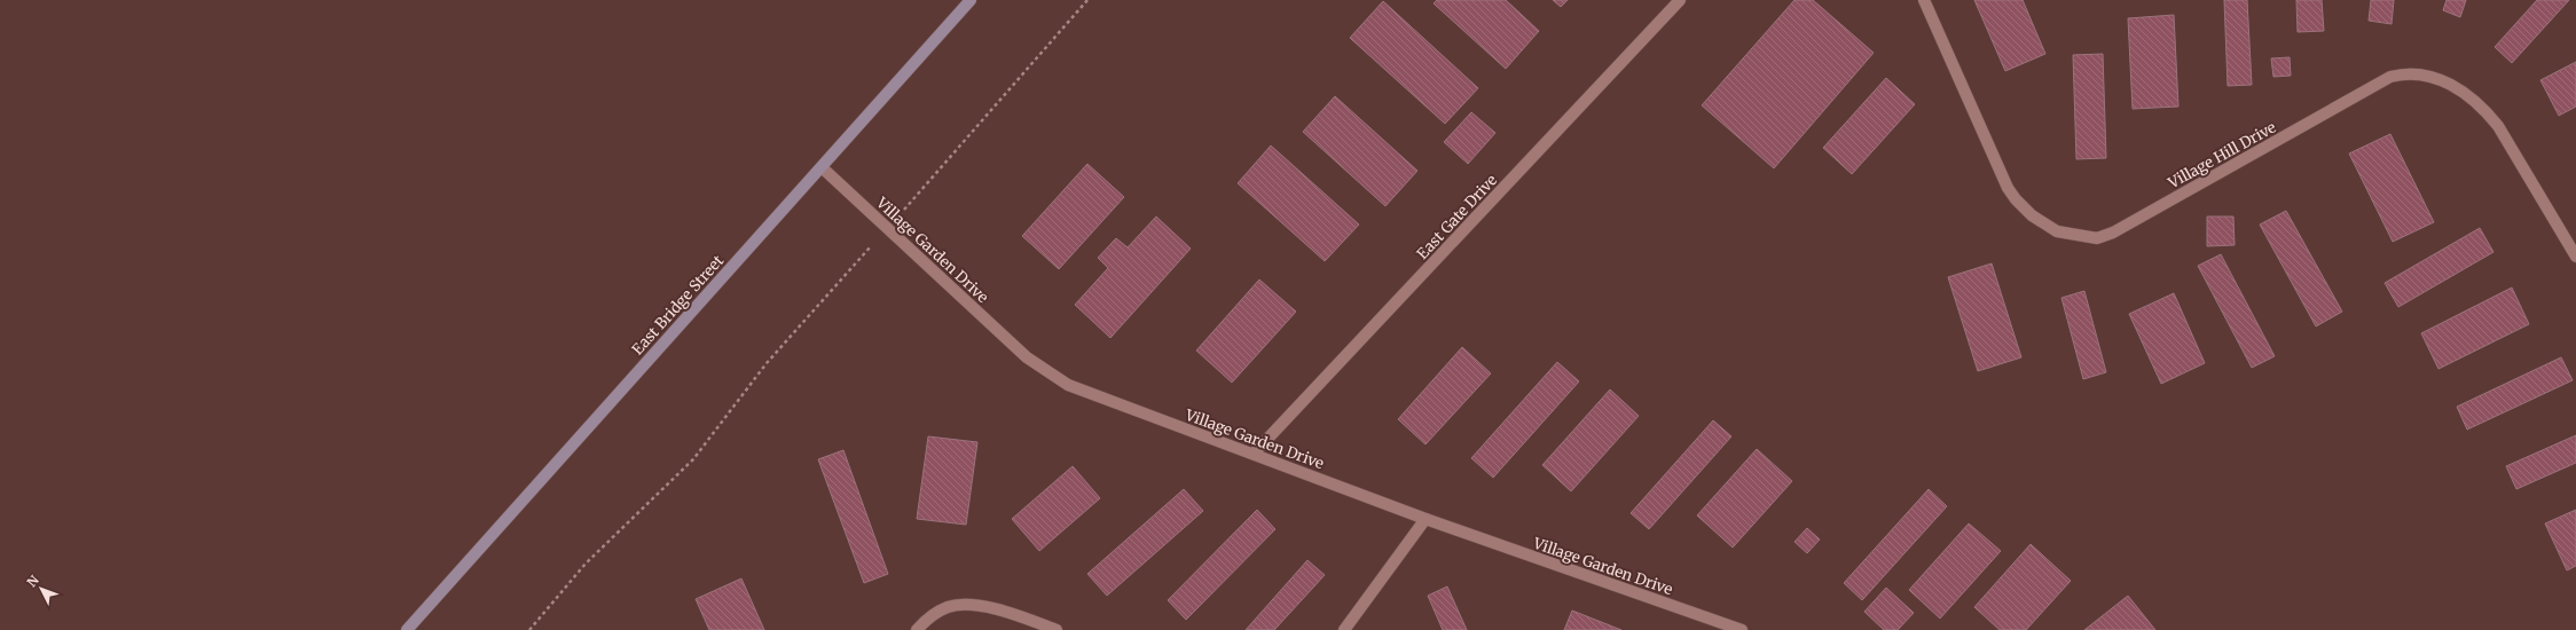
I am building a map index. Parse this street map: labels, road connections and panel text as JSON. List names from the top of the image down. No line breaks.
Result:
{"streets":{"main road":["East Bridge Street"],"street":["Village Hill Drive","East Gate Drive","Village Garden Drive"]},"crossings":[["East Gate Drive","Village Garden Drive"],["Village Garden Drive","East Bridge Street"]],"north":"top left"}
